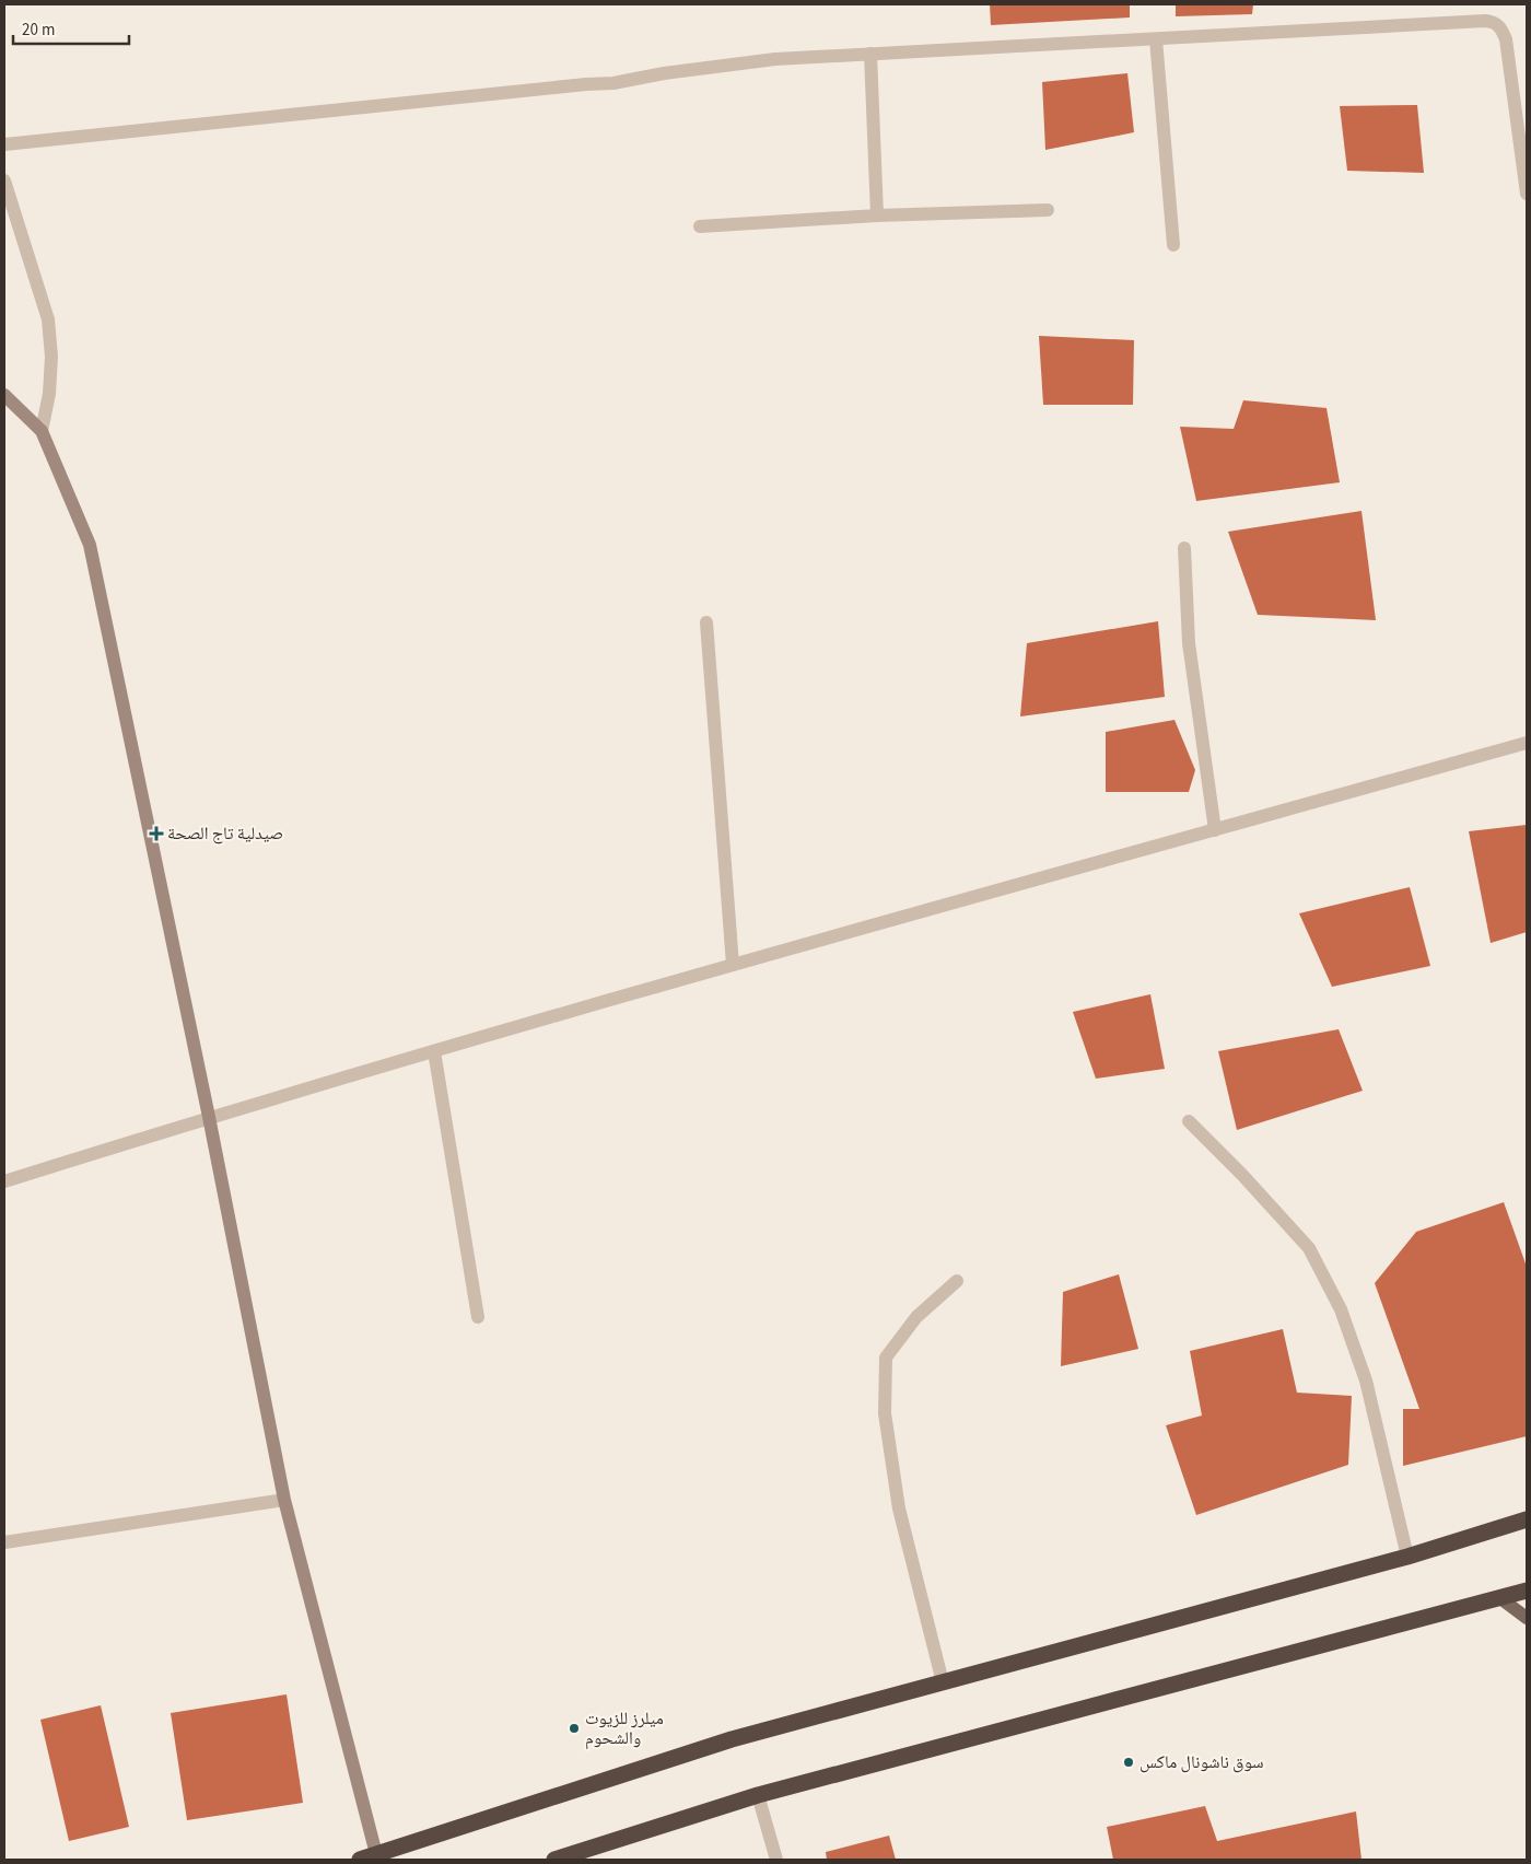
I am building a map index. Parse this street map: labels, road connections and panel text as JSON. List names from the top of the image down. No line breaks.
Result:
{"places":{"health":["صيدلية تاج الصحة"],"other":["ميلرز للزيوت والشحوم","سوق ناشونال ماكس"]},"scale_bar":"20 m"}
